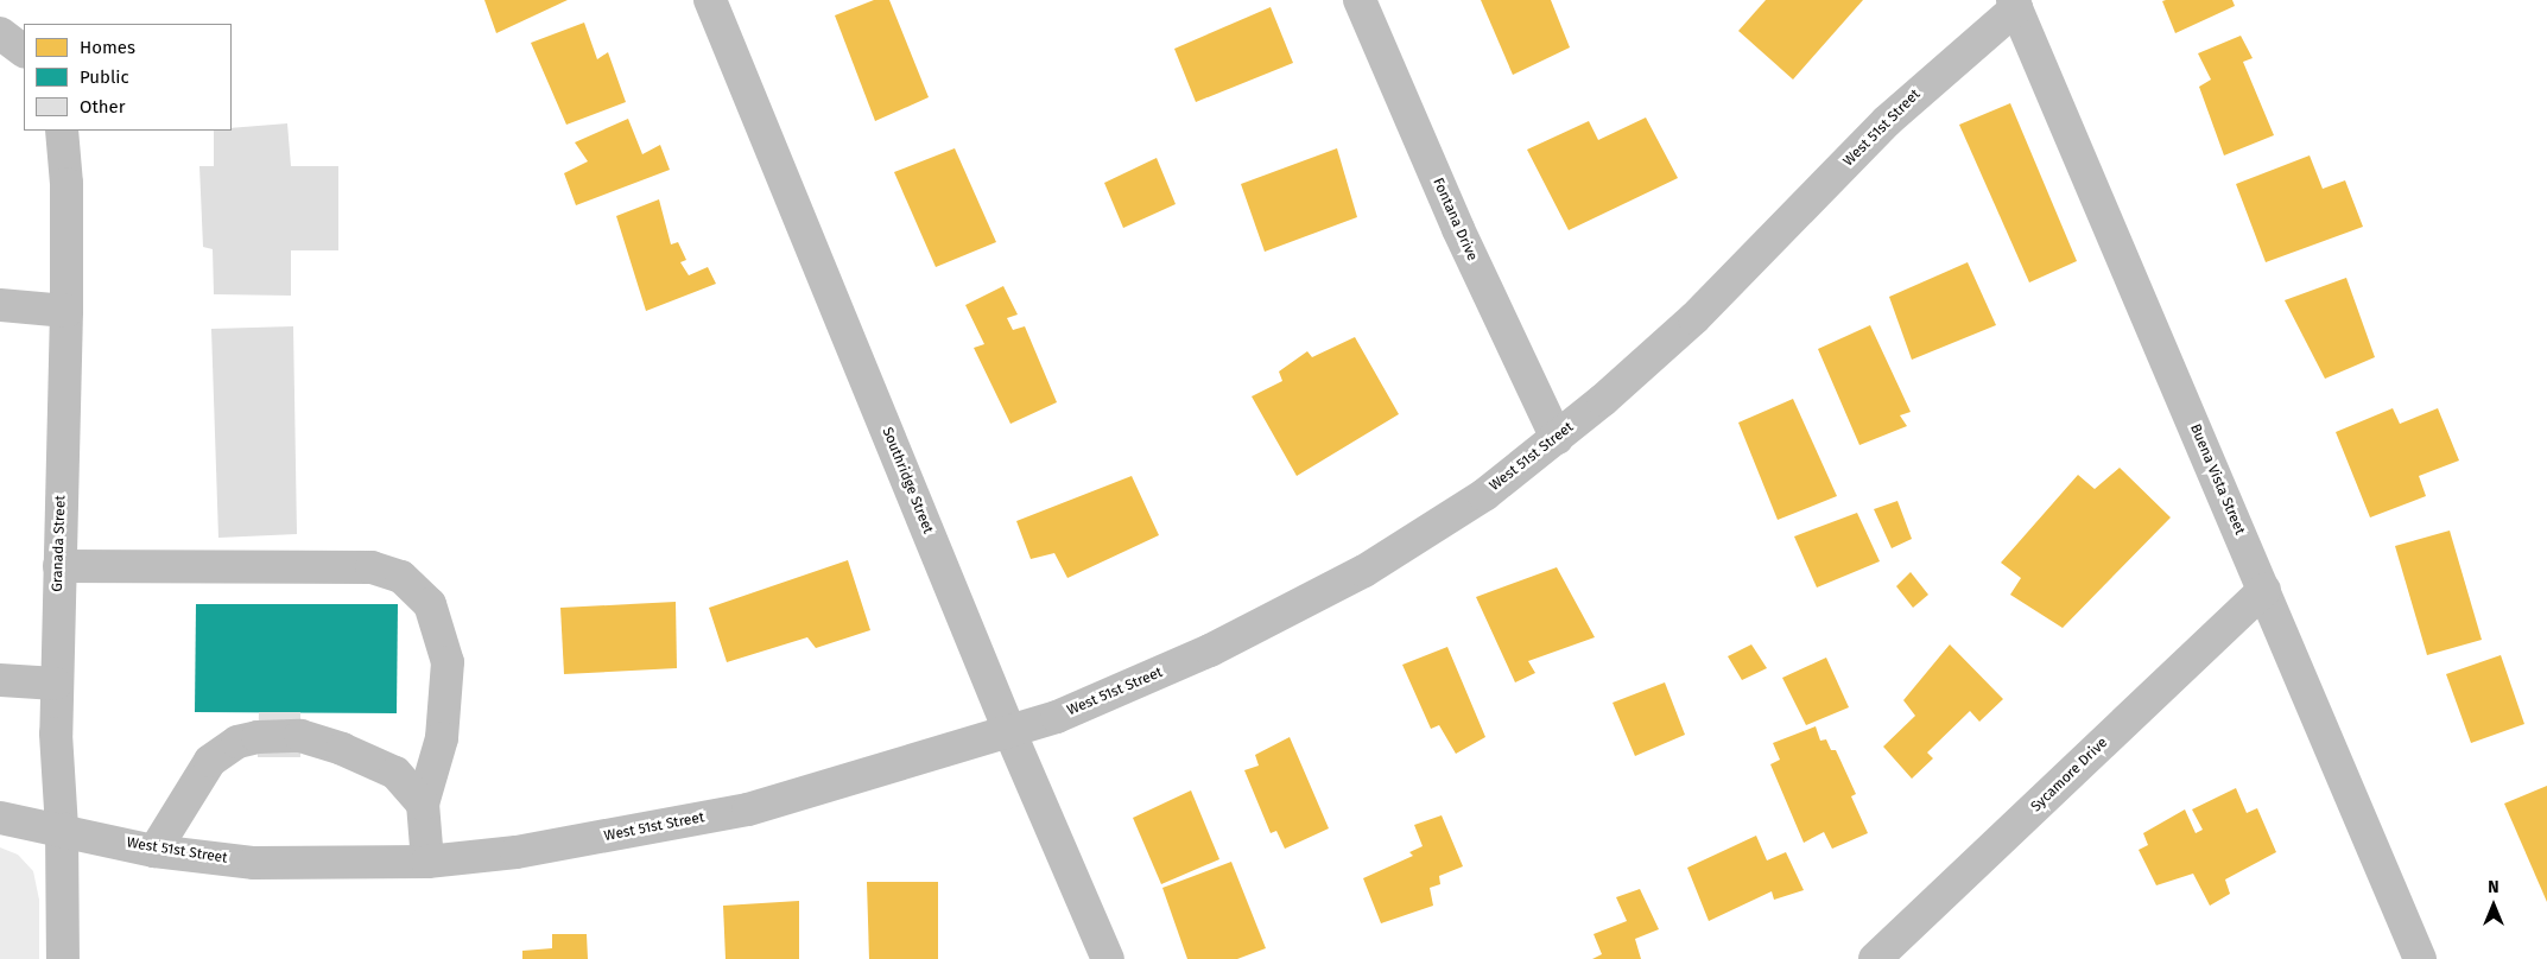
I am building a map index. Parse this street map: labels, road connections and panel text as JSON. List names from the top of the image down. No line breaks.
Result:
{"streets":{"street":["West 51st Street","Fontana Drive","Buena Vista Street","Southridge Street","Granada Street","Sycamore Drive"]},"crossings":[["West 51st Street","Fontana Drive"],["West 51st Street","Buena Vista Street"],["West 51st Street","Southridge Street"],["West 51st Street","Granada Street"],["Buena Vista Street","Sycamore Drive"]],"legend":["Homes","Public","Other"],"north":"top"}
